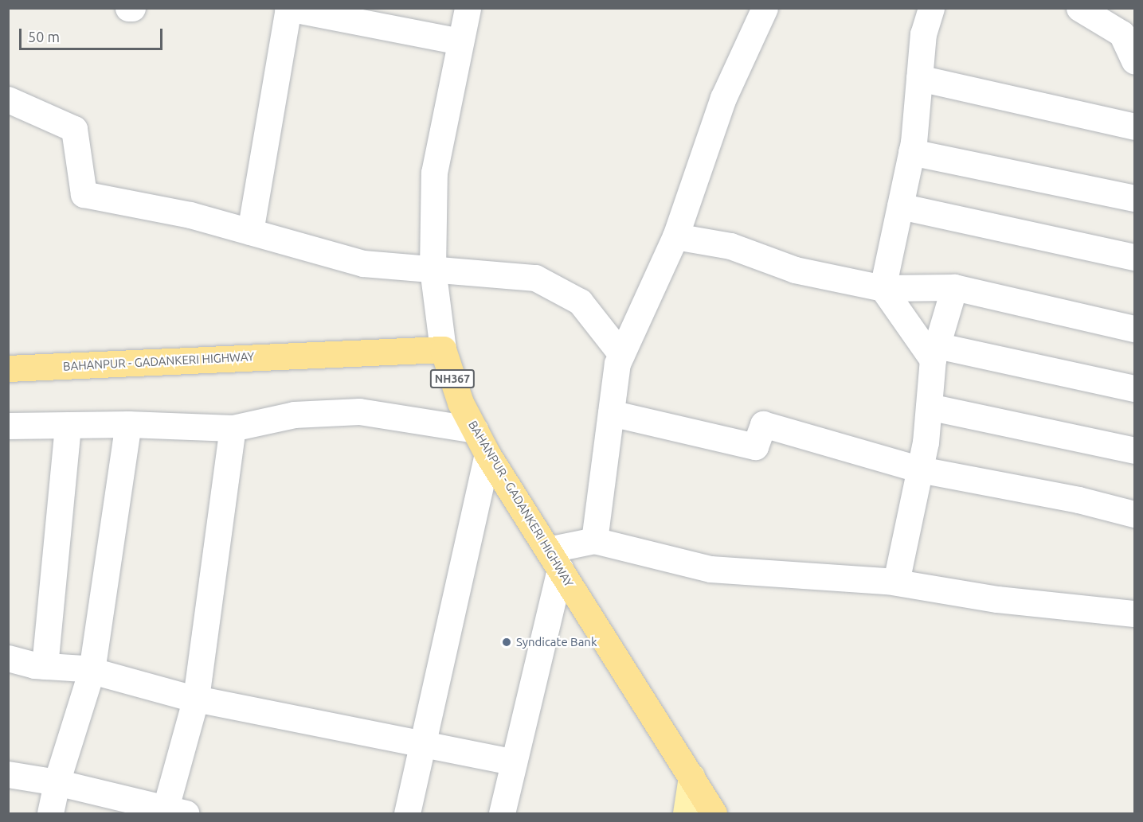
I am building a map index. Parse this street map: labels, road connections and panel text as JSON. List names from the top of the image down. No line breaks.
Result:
{"streets":{"highway":["BAHANPUR - GADANKERI HIGHWAY","NH367"]},"crossings":[["BAHANPUR - GADANKERI HIGHWAY","NH367"]],"places":["Syndicate Bank"],"scale_bar":"50 m"}
